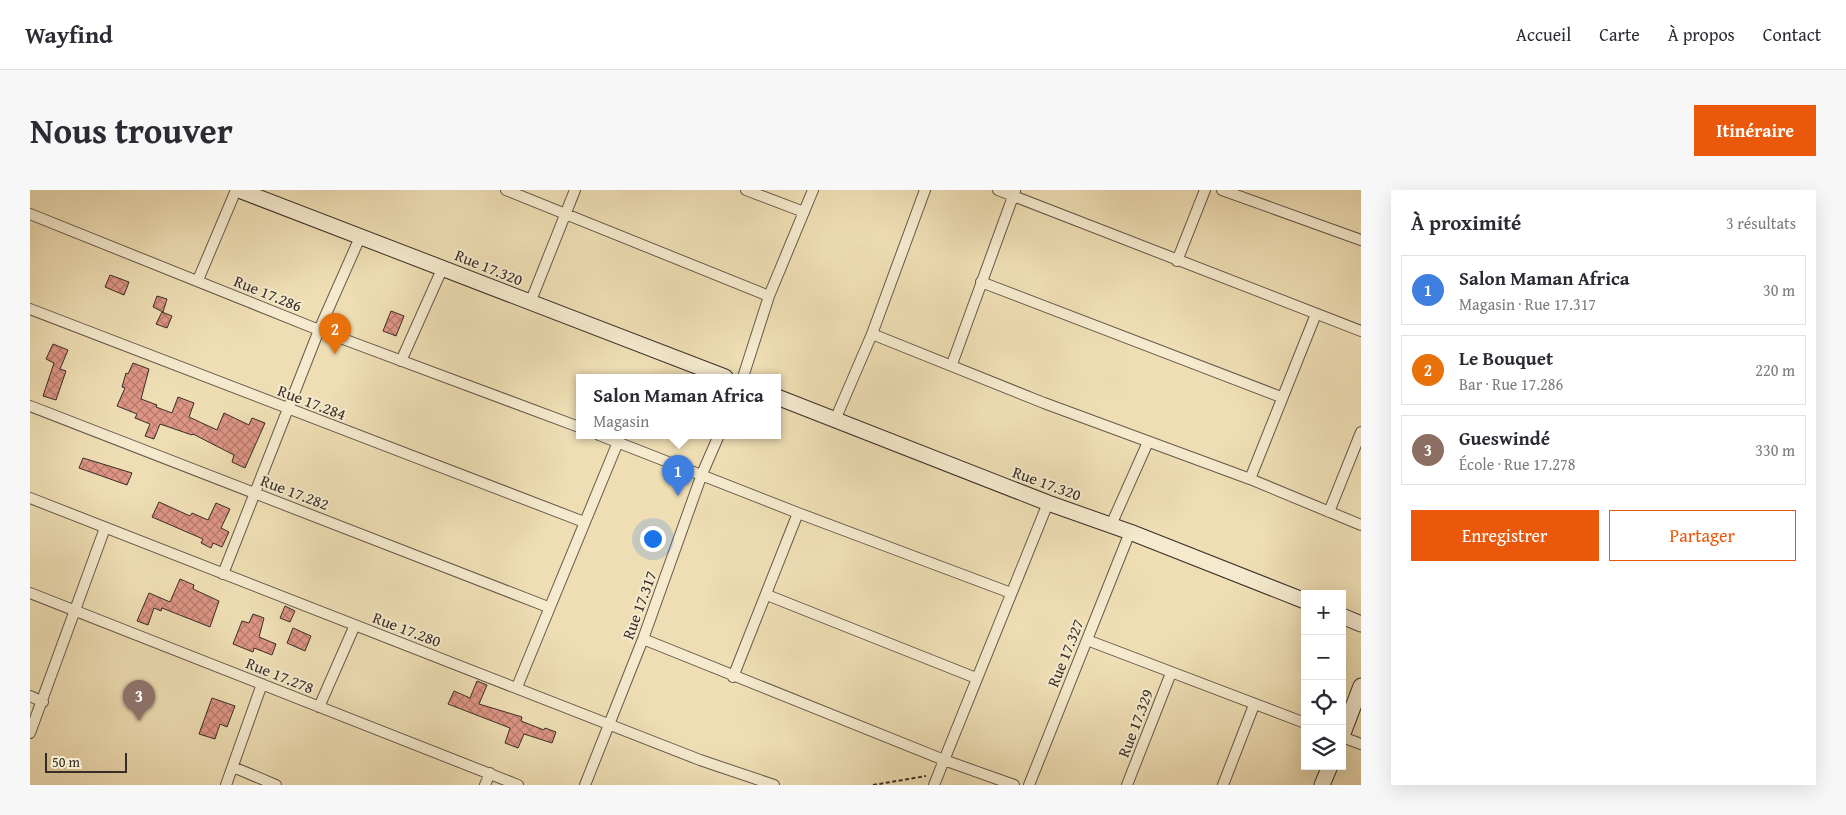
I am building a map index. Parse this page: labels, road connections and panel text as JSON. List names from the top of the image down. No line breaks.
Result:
{"streets":{"street":["Rue 17.320","Rue 17.286","Rue 17.284","Rue 17.282","Rue 17.317","Rue 17.280","Rue 17.327","Rue 17.278","Rue 17.329"]},"crossings":[["Rue 17.320","Rue 17.327"],["Rue 17.317","Rue 17.280"]],"scale_bar":"50 m","page":{"header":"Wayfind","nav":["Accueil","Carte","À propos","Contact"],"title":"Nous trouver","buttons":["Itinéraire",["Enregistrer","Partager"]],"heading":["À proximité","3 résultats"],"list":[{"mark":"1","name":"Salon Maman Africa","note":"Magasin · Rue 17.317","value":"30 m"},{"mark":"2","name":"Le Bouquet","note":"Bar · Rue 17.286","value":"220 m"},{"mark":"3","name":"Gueswindé","note":"École · Rue 17.278","value":"330 m"}],"pins":["2","1","3"],"popup":["Salon Maman Africa","Magasin"],"map_buttons":["+","−"],"scale":"50 m"}}
